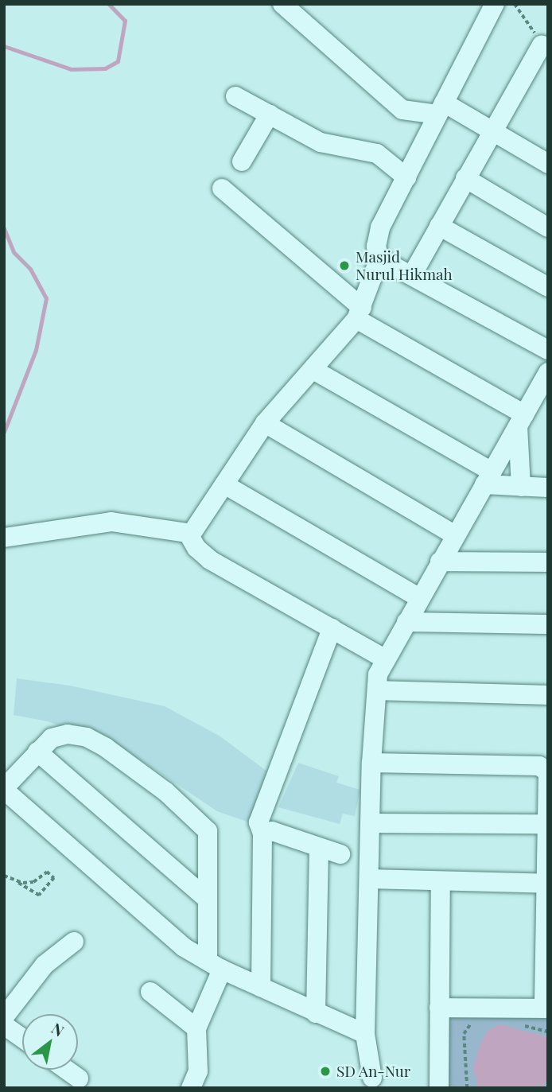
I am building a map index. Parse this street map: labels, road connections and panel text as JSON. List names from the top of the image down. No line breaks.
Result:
{"places":["Masjid Nurul Hikmah","SD An-Nur"],"north":"top right"}
